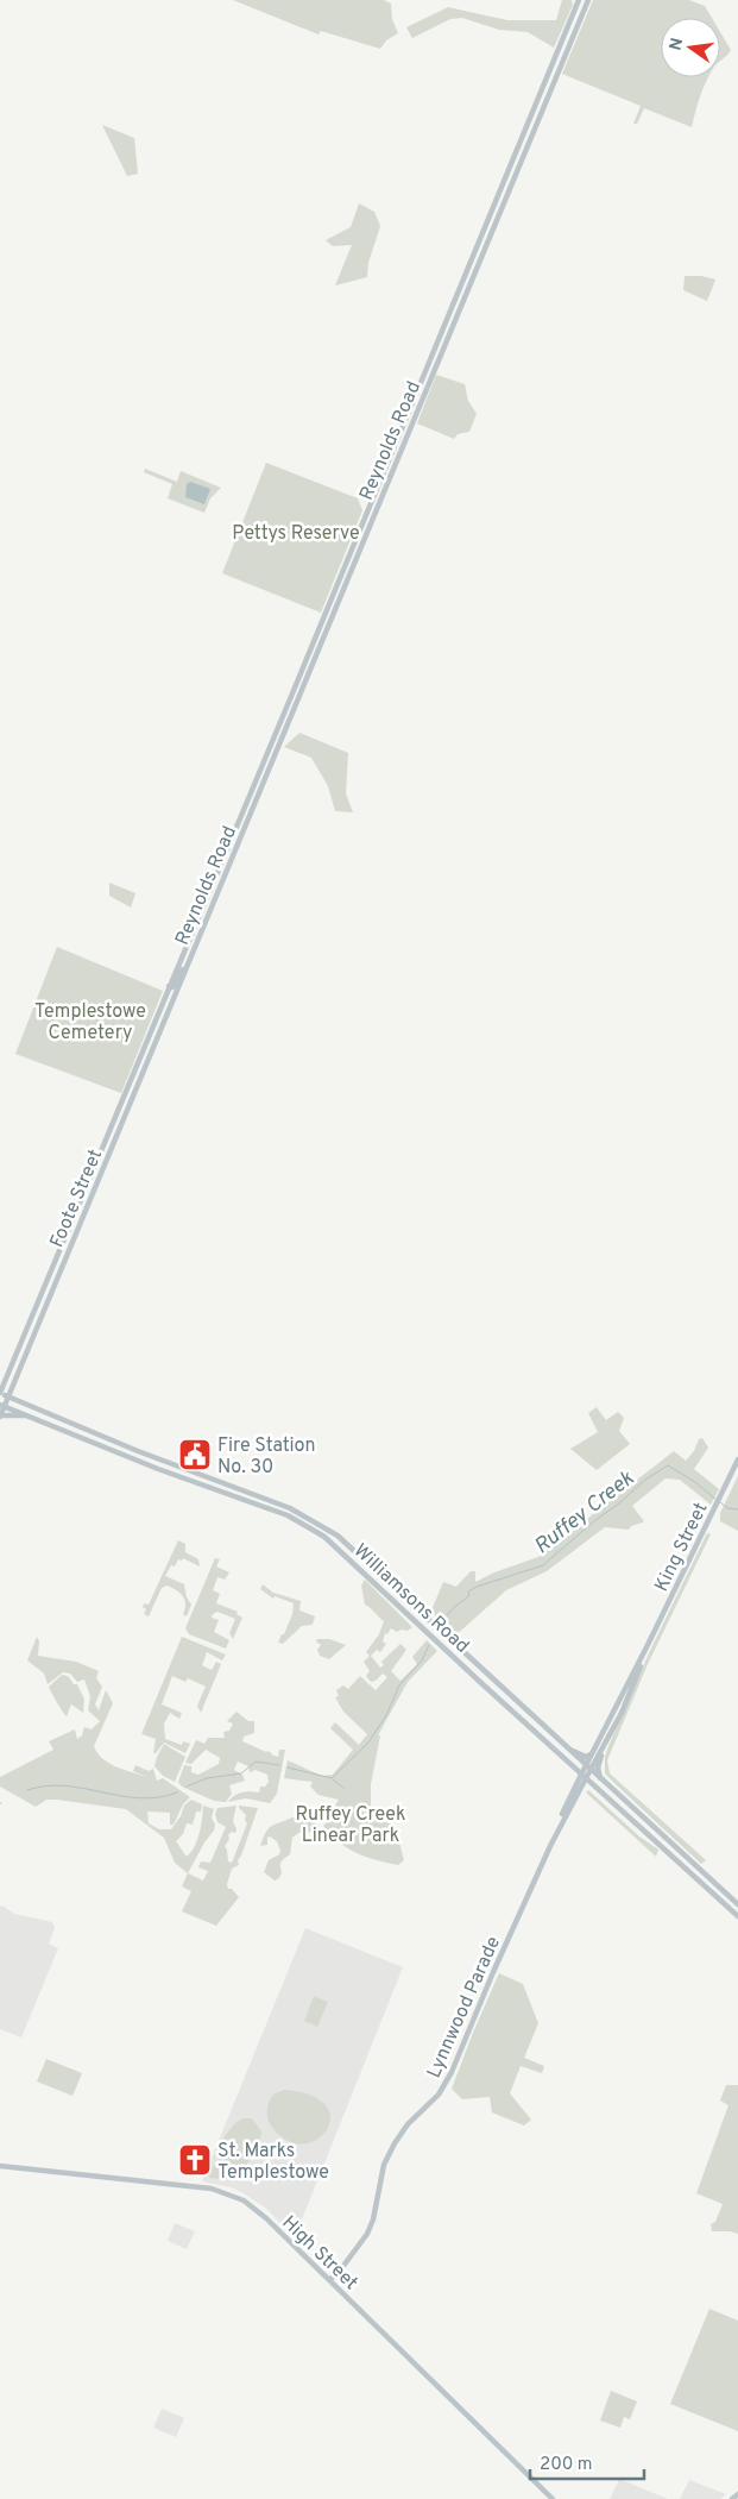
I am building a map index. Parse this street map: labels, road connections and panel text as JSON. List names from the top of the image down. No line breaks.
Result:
{"streets":{"main road":["Reynolds Road","Foote Street","King Street","Williamsons Road","Lynnwood Parade","High Street"]},"crossings":[["Reynolds Road","Foote Street"],["Foote Street","Williamsons Road"],["King Street","Williamsons Road"],["King Street","Lynnwood Parade"],["Williamsons Road","Lynnwood Parade"],["Lynnwood Parade","High Street"]],"water":["Ruffey Creek"],"parks":["Pettys Reserve","Templestowe Cemetery","Ruffey Creek Linear Park"],"places":{"public building":["Fire Station No. 30"],"church":["St. Marks Templestowe"]},"scale_bar":"200 m","north":"left"}
